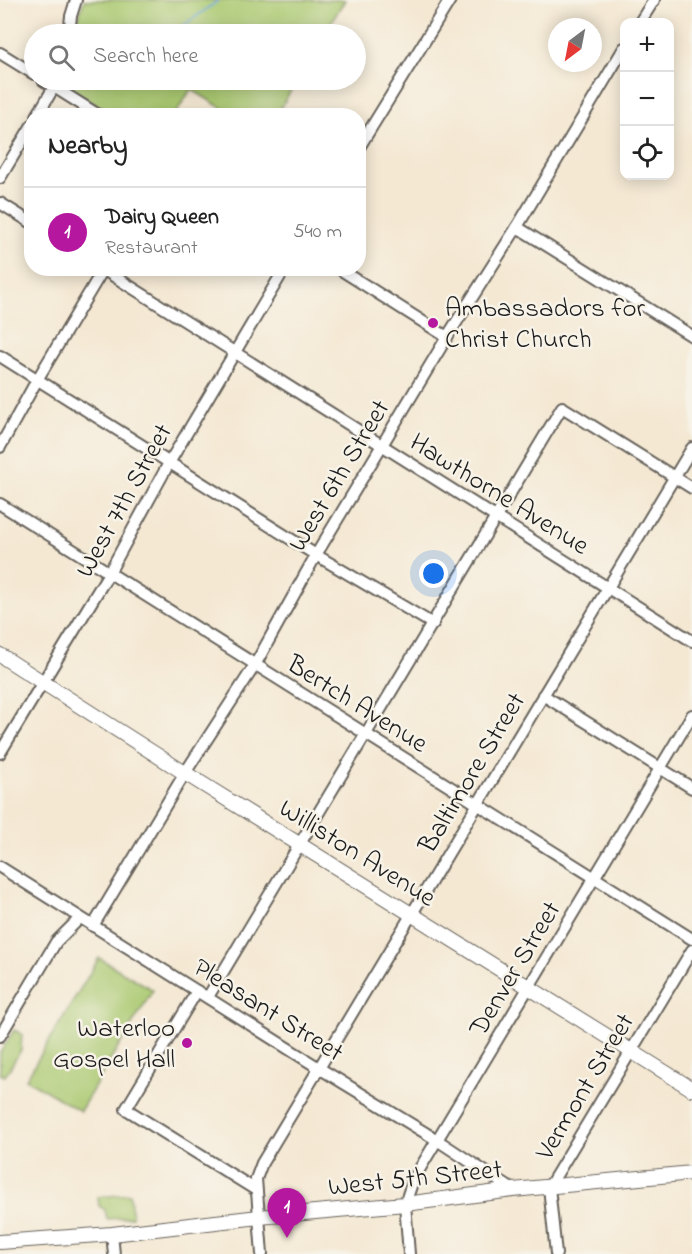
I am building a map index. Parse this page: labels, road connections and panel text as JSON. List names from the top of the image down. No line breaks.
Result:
{"streets":{"main road":["Williston Avenue","West 5th Street"],"street":["West 6th Street","Hawthorne Avenue","West 7th Street","Bertch Avenue","Baltimore Street","Denver Street","Pleasant Street","Vermont Street"]},"crossings":[["West 6th Street","Hawthorne Avenue"],["West 6th Street","Bertch Avenue"],["West 6th Street","Williston Avenue"],["West 6th Street","Pleasant Street"],["Hawthorne Avenue","West 7th Street"],["Hawthorne Avenue","Baltimore Street"],["West 7th Street","Bertch Avenue"],["West 7th Street","Williston Avenue"],["Bertch Avenue","Baltimore Street"],["Bertch Avenue","Denver Street"],["Baltimore Street","Williston Avenue"],["Baltimore Street","Pleasant Street"],["Baltimore Street","West 5th Street"],["Williston Avenue","Denver Street"],["Williston Avenue","Vermont Street"],["Denver Street","Pleasant Street"],["Denver Street","West 5th Street"],["Pleasant Street","West 5th Street"],["Vermont Street","West 5th Street"]],"places":["Ambassadors for Christ Church","Waterloo Gospel Hall"],"north":"bottom left","page":{"map_buttons":["+","−"],"search":"Search here","heading":"Nearby","list":[{"mark":"1","name":"Dairy Queen","note":"Restaurant","value":"540 m"}],"pins":"1"}}
